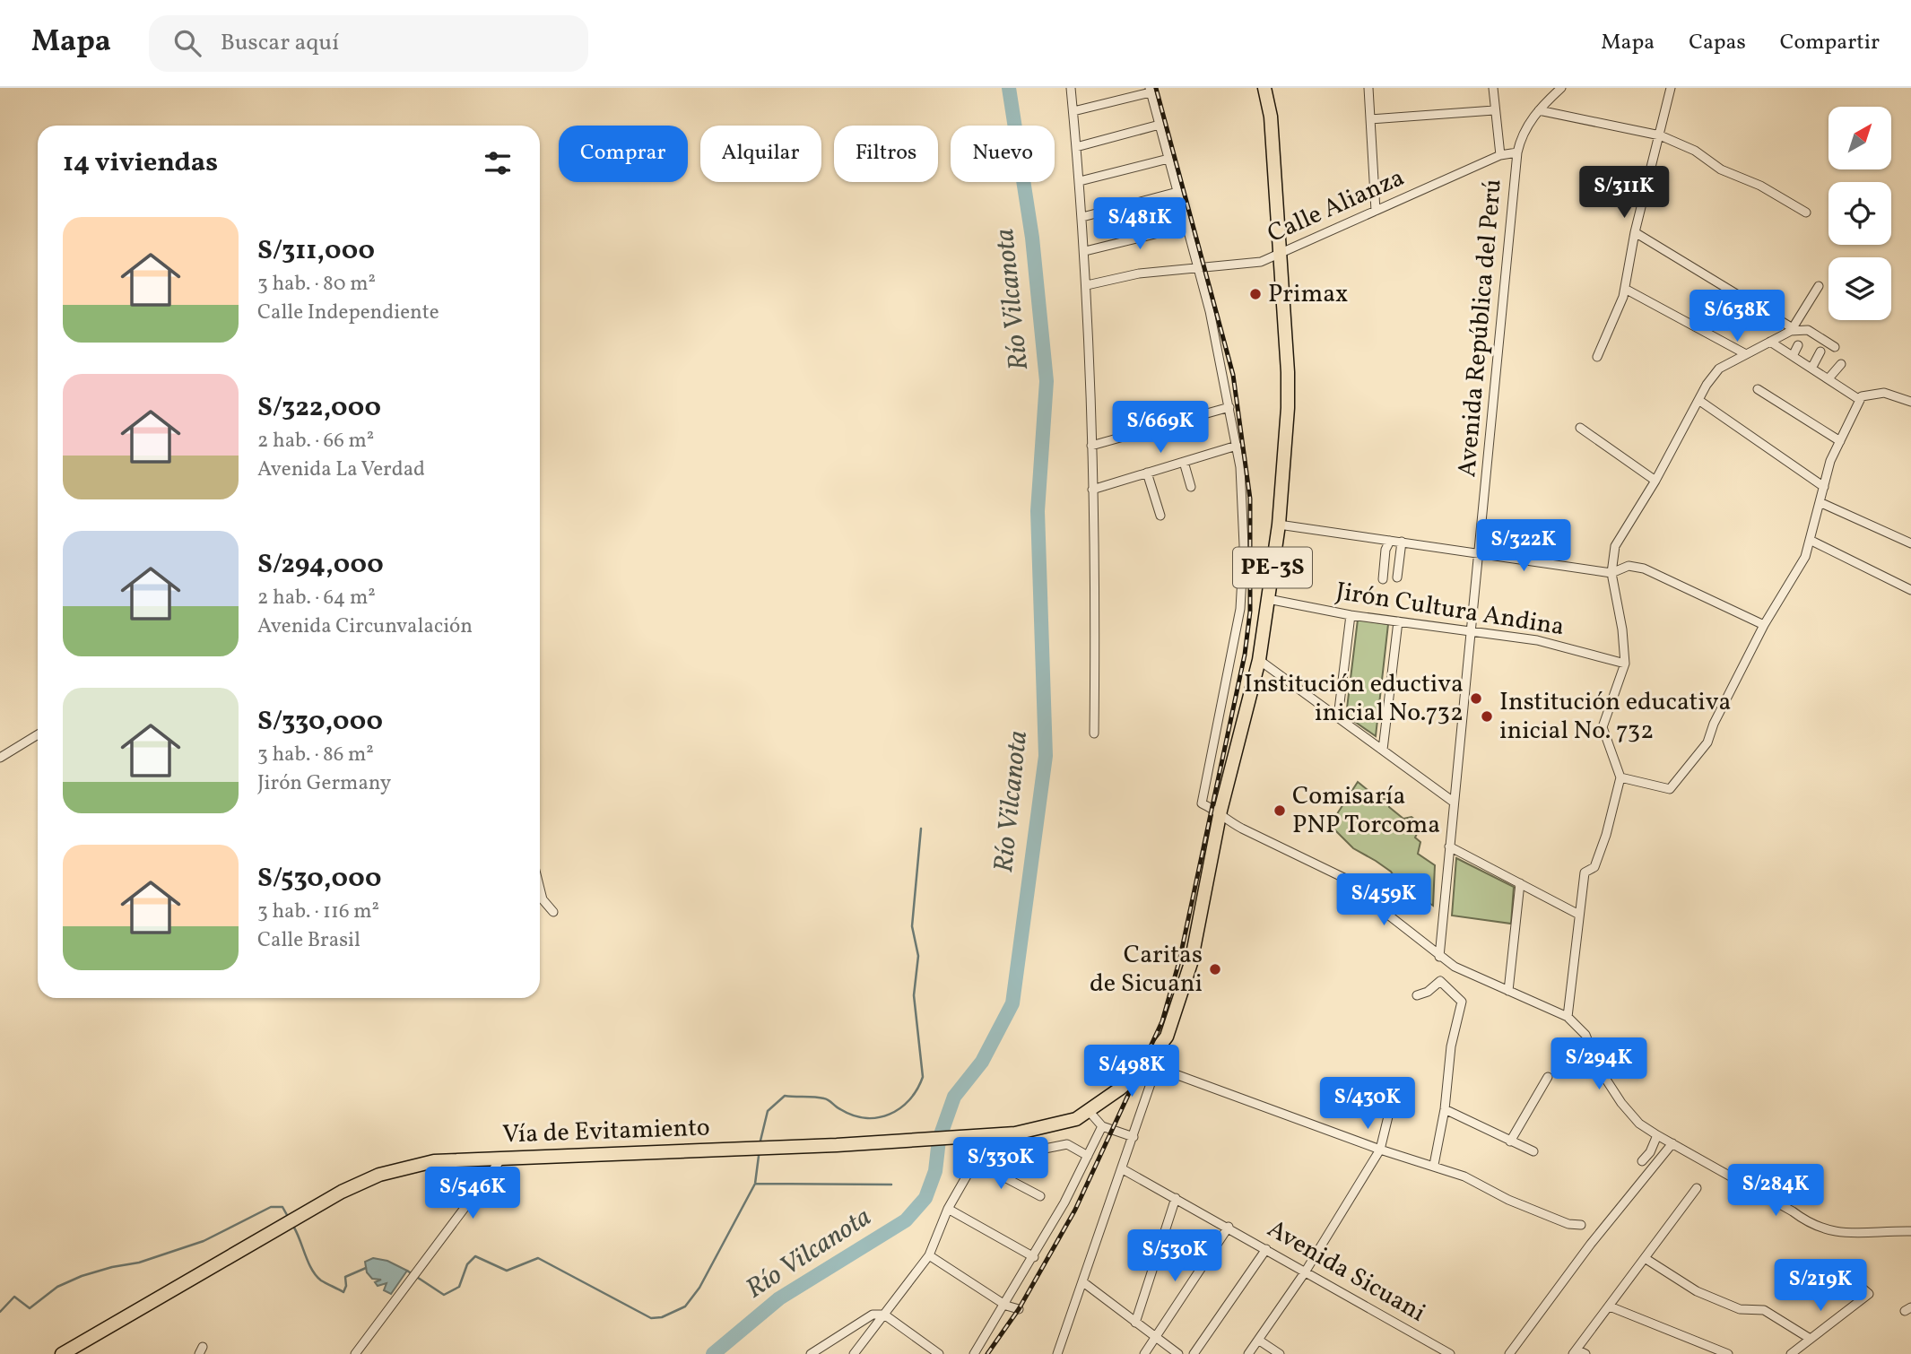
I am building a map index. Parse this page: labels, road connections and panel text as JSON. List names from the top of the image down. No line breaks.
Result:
{"streets":{"highway":["PE-3S","Vía de Evitamiento"],"street":["Calle Alianza","Avenida República del Perú","Jirón Cultura Andina","Avenida Sicuani"]},"crossings":[["Calle Alianza","Avenida República del Perú"],["Calle Alianza","PE-3S"],["Avenida República del Perú","Jirón Cultura Andina"],["PE-3S","Jirón Cultura Andina"],["PE-3S","Vía de Evitamiento"]],"water":["Río Vilcanota"],"places":["Primax","Institución eductiva inicial No.732","Institución educativa inicial No. 732","Comisaría PNP Torcoma","Caritas de Sicuani"],"north":"top right","page":{"header":"Mapa","search":"Buscar aquí","nav":["Mapa","Capas","Compartir"],"chip":["Comprar","Alquilar","Filtros","Nuevo"],"heading":"14 viviendas","price":["S/311K","S/481K","S/638K","S/669K","S/322K","S/459K","S/294K","S/498K","S/430K","S/330K","S/284K","S/546K","S/530K","S/219K"],"list":[{"name":"S/311,000","note":"3 hab. · 80 m² · Calle Independiente"},{"name":"S/322,000","note":"2 hab. · 66 m² · Avenida La Verdad"},{"name":"S/294,000","note":"2 hab. · 64 m² · Avenida Circunvalación"},{"name":"S/330,000","note":"3 hab. · 86 m² · Jirón Germany"},{"name":"S/530,000","note":"3 hab. · 116 m² · Calle Brasil"}]}}
